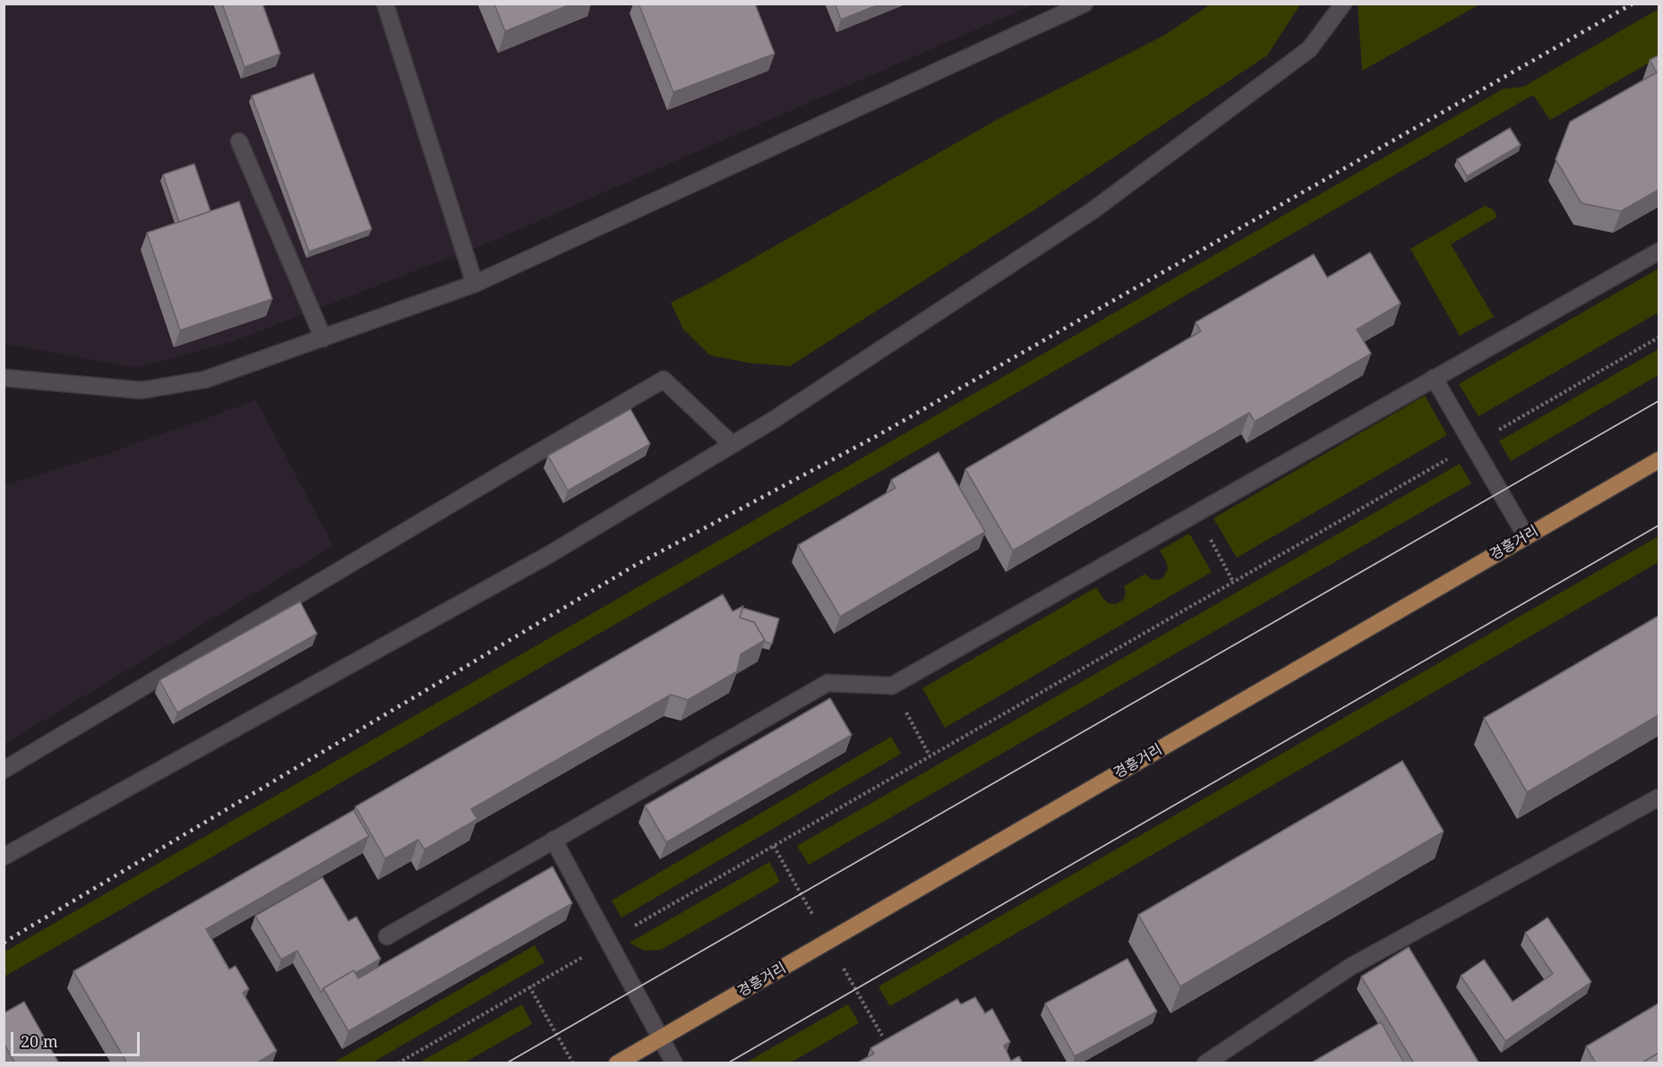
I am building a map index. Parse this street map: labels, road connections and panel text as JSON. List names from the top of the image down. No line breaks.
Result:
{"streets":{"main road":["경흥거리"]},"scale_bar":"20 m"}
